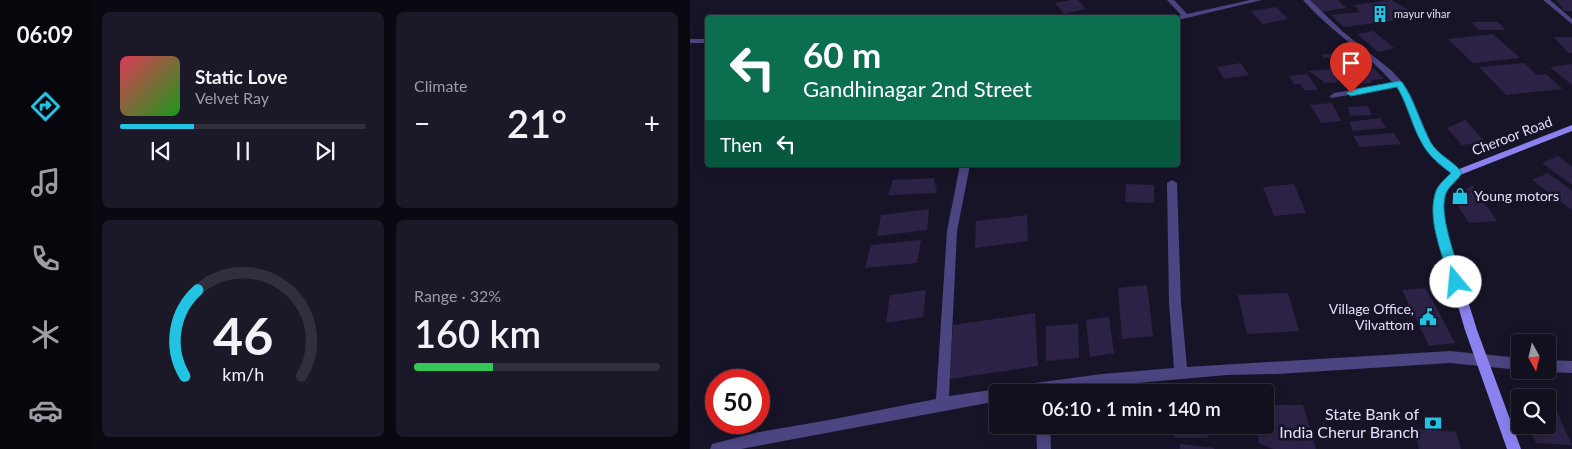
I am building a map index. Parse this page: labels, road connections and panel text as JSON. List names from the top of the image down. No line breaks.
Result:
{"streets":{"main road":["Cheroor Road"]},"places":{"building":["mayur vihar"],"shop":["Young motors"],"public building":["Village Office, Vilvattom"],"bank":["State Bank of India Cherur Branch"]},"north":"bottom","page":{"tabs":"06:09","tile":["Climate",["Range · 32%","160 km"]],"turn":["60 m","Gandhinagar 2nd Street"],"song":["Static Love","Velvet Ray"],"heat":["−","21°","+"],"then":"Then","limit":"50","trip":"06:10 · 1 min · 140 m","gauge":["46","km/h"]}}
